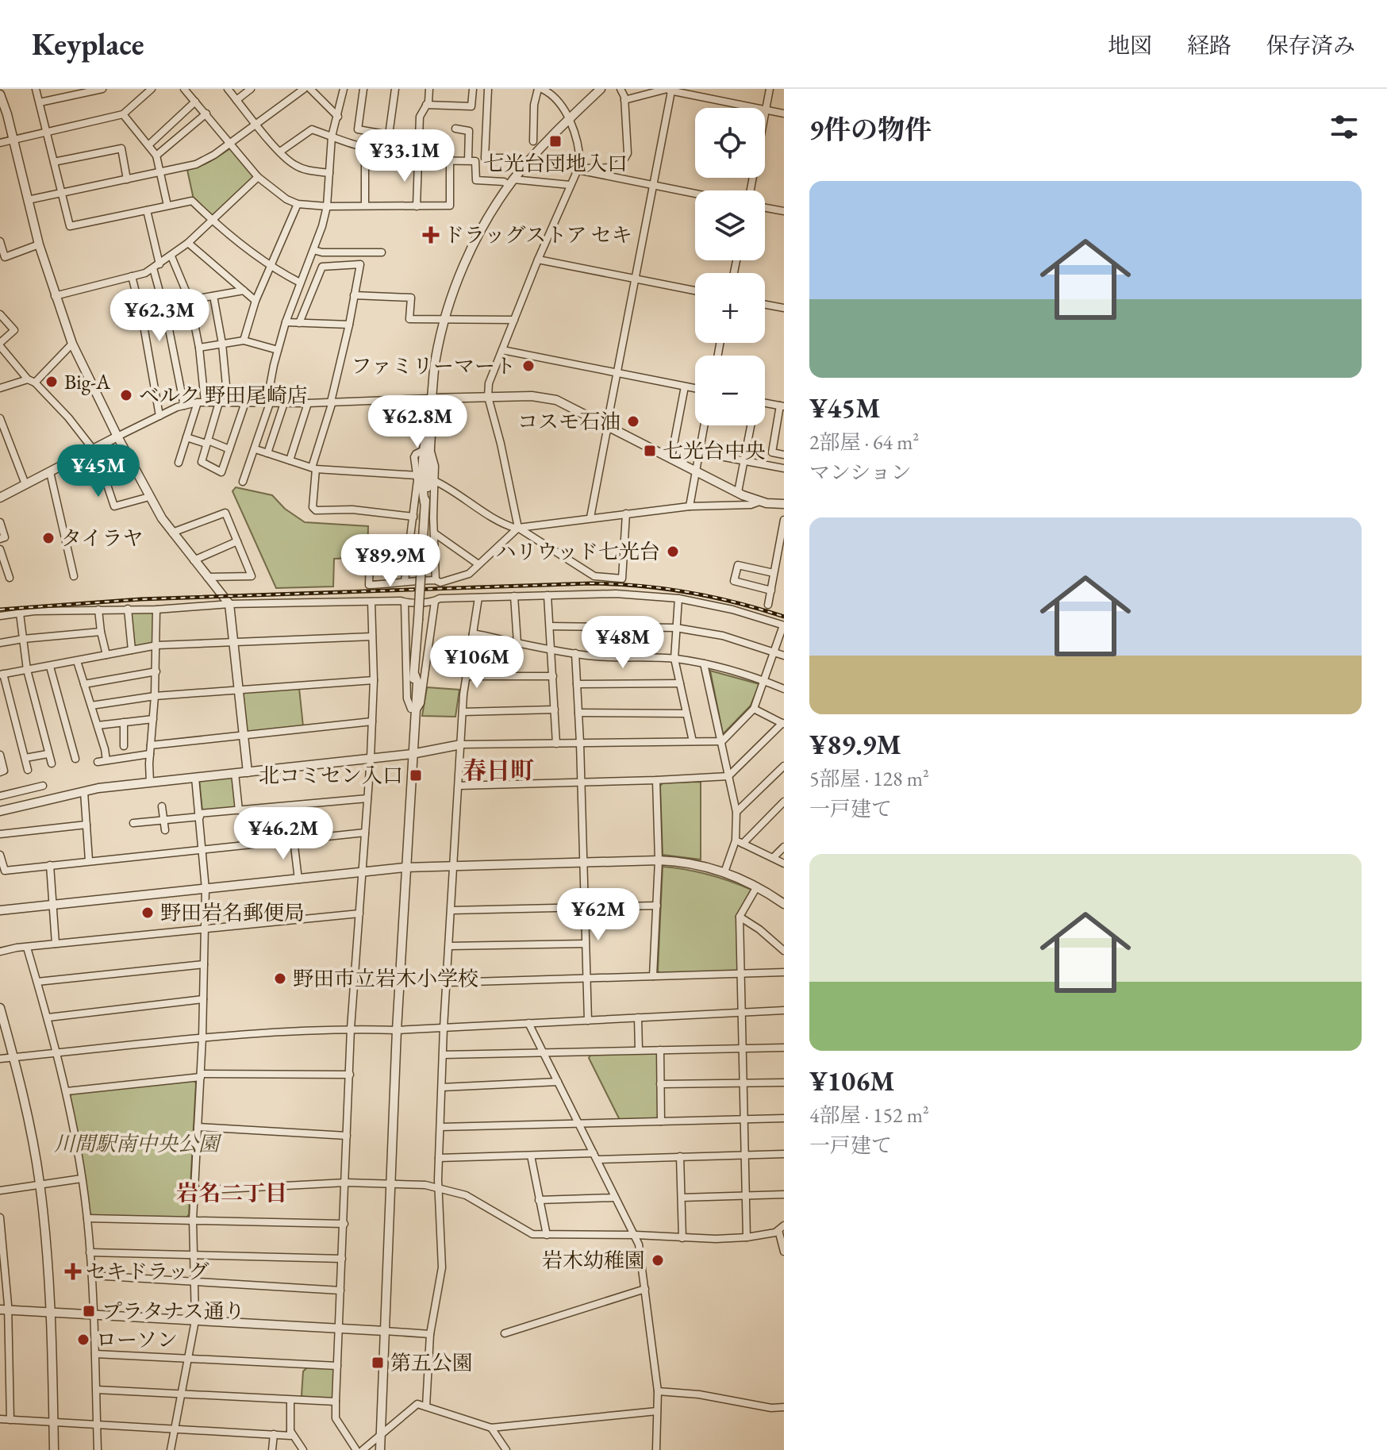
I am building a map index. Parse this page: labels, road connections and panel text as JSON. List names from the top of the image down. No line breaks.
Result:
{"districts":["春日町","岩名二丁目"],"parks":["川間駅南中央公園"],"places":{"transit":["七光台団地入口","七光台中央","北コミセン入口","プラタナス通り","第五公園"],"health":["ドラッグストア セキ","セキドラッグ"],"other":["ファミリーマート","Big-A","ベルク 野田尾崎店","コスモ石油","タイラヤ","ハリウッド七光台","野田岩名郵便局","野田市立岩木小学校","岩木幼稚園","ローソン"]},"page":{"header":"Keyplace","nav":["地図","経路","保存済み"],"heading":"9件の物件","map_buttons":["+","−"],"price":["¥33.1M","¥62.3M","¥62.8M","¥45M","¥89.9M","¥48M","¥106M","¥46.2M","¥62M"],"list":[{"name":"¥45M","note":"2部屋 · 64 m² · マンション"},{"name":"¥89.9M","note":"5部屋 · 128 m² · 一戸建て"},{"name":"¥106M","note":"4部屋 · 152 m² · 一戸建て"}]}}
